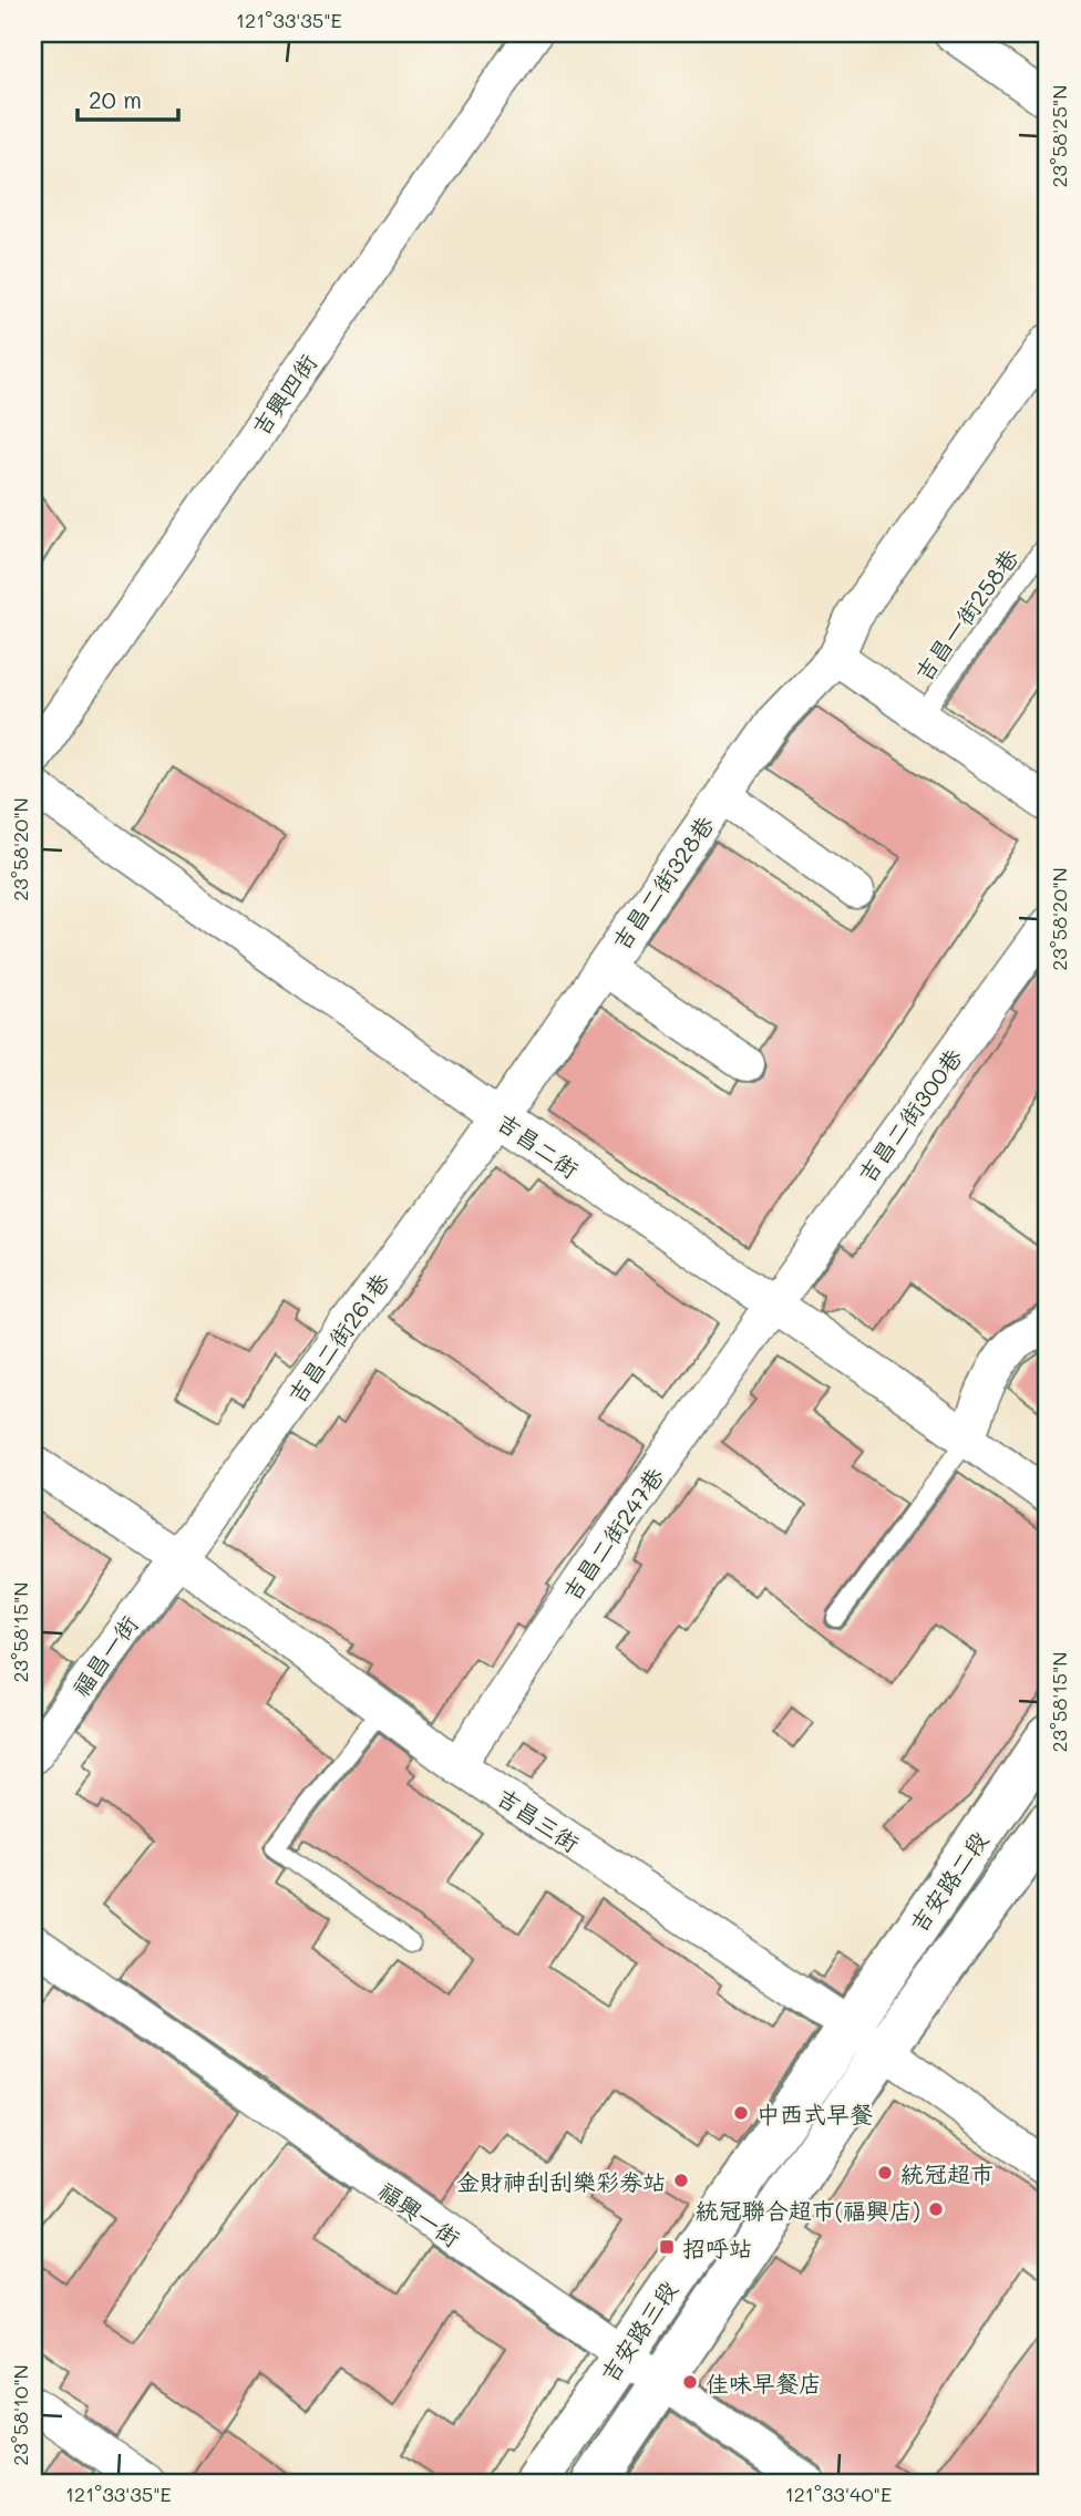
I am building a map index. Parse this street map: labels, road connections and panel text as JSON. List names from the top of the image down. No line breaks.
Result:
{"streets":{"main road":["吉安路二段","吉安路三段"],"street":["吉興四街","吉昌二街328巷","吉昌二街300巷","吉昌二街","吉昌二街261巷","吉昌二街247巷","福昌一街","吉昌三街","福興一街"],"lane":["吉昌一街258巷"]},"crossings":[["吉昌二街328巷","吉昌二街"],["吉昌二街328巷","吉昌二街261巷"],["吉昌二街300巷","吉昌二街"],["吉昌二街300巷","吉昌二街247巷"],["吉昌二街","吉昌二街261巷"],["吉昌二街","吉昌二街247巷"],["吉昌二街261巷","福昌一街"],["吉昌二街261巷","吉昌三街"],["吉昌二街247巷","吉昌三街"],["福昌一街","吉昌三街"],["吉昌三街","吉安路二段"],["吉昌三街","吉安路三段"],["吉安路二段","吉安路三段"],["福興一街","吉安路三段"]],"places":{"other":["中西式早餐","統冠超市","金財神刮刮樂彩券站","統冠聯合超市(福興店)","佳味早餐店"],"transit":["招呼站"]},"scale_bar":"20 m","coordinates":["121°33'35\"E","23°58'25\"N","23°58'20\"N","23°58'15\"N","23°58'10\"N","121°33'40\"E"]}
